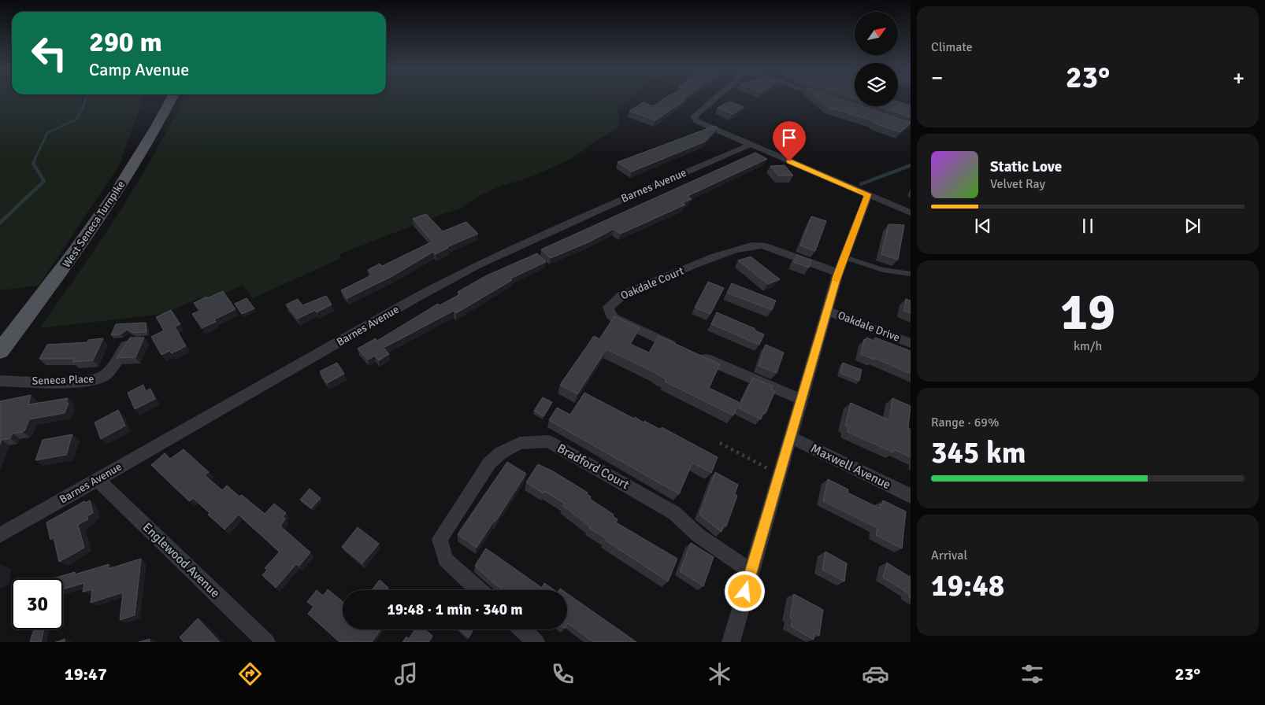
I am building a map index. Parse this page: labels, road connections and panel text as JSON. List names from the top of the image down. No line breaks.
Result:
{"streets":{"main road":["West Seneca Turnpike"],"street":["Barnes Avenue","Oakdale Court","Oakdale Drive","Seneca Place","Bradford Court","Maxwell Avenue","Englewood Avenue"]},"crossings":[["Barnes Avenue","Englewood Avenue"]],"north":"top right","page":{"tile":["Climate",["19","km/h"],["Range · 69%","345 km"],["Arrival","19:48"]],"turn":["290 m","Camp Avenue"],"heat":["−","23°","+"],"song":["Static Love","Velvet Ray"],"limit":"30","trip":"19:48 · 1 min · 340 m","tabs":["19:47","23°"]}}
